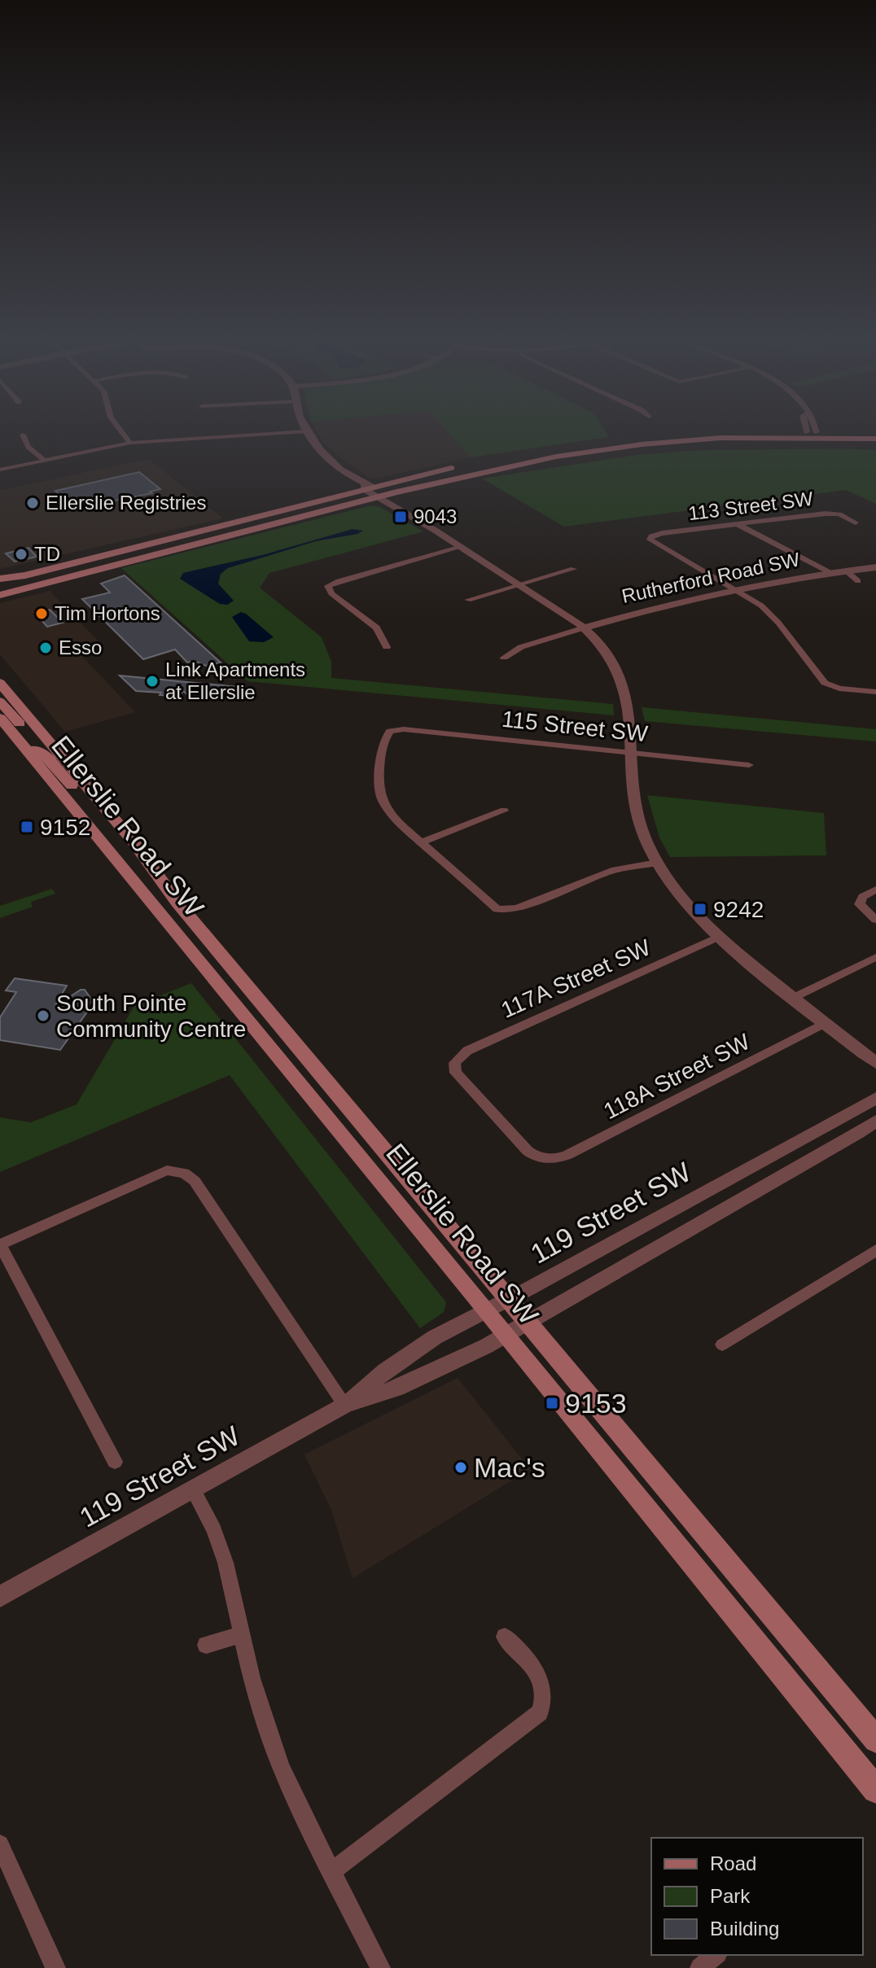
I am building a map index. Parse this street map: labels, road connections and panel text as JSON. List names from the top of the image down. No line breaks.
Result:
{"streets":{"main road":["Ellerslie Road SW"],"street":["113 Street SW","Rutherford Road SW","115 Street SW","117A Street SW","118A Street SW","119 Street SW"]},"crossings":[["113 Street SW","Rutherford Road SW"],["Ellerslie Road SW","119 Street SW"],["117A Street SW","118A Street SW"]],"places":{"other":["Ellerslie Registries","TD","Tim Hortons","Esso","Link Apartments at Ellerslie","South Pointe Community Centre","Mac's"],"transit":["9043","9152","9242","9153"]},"legend":["Road","Park","Building"]}
